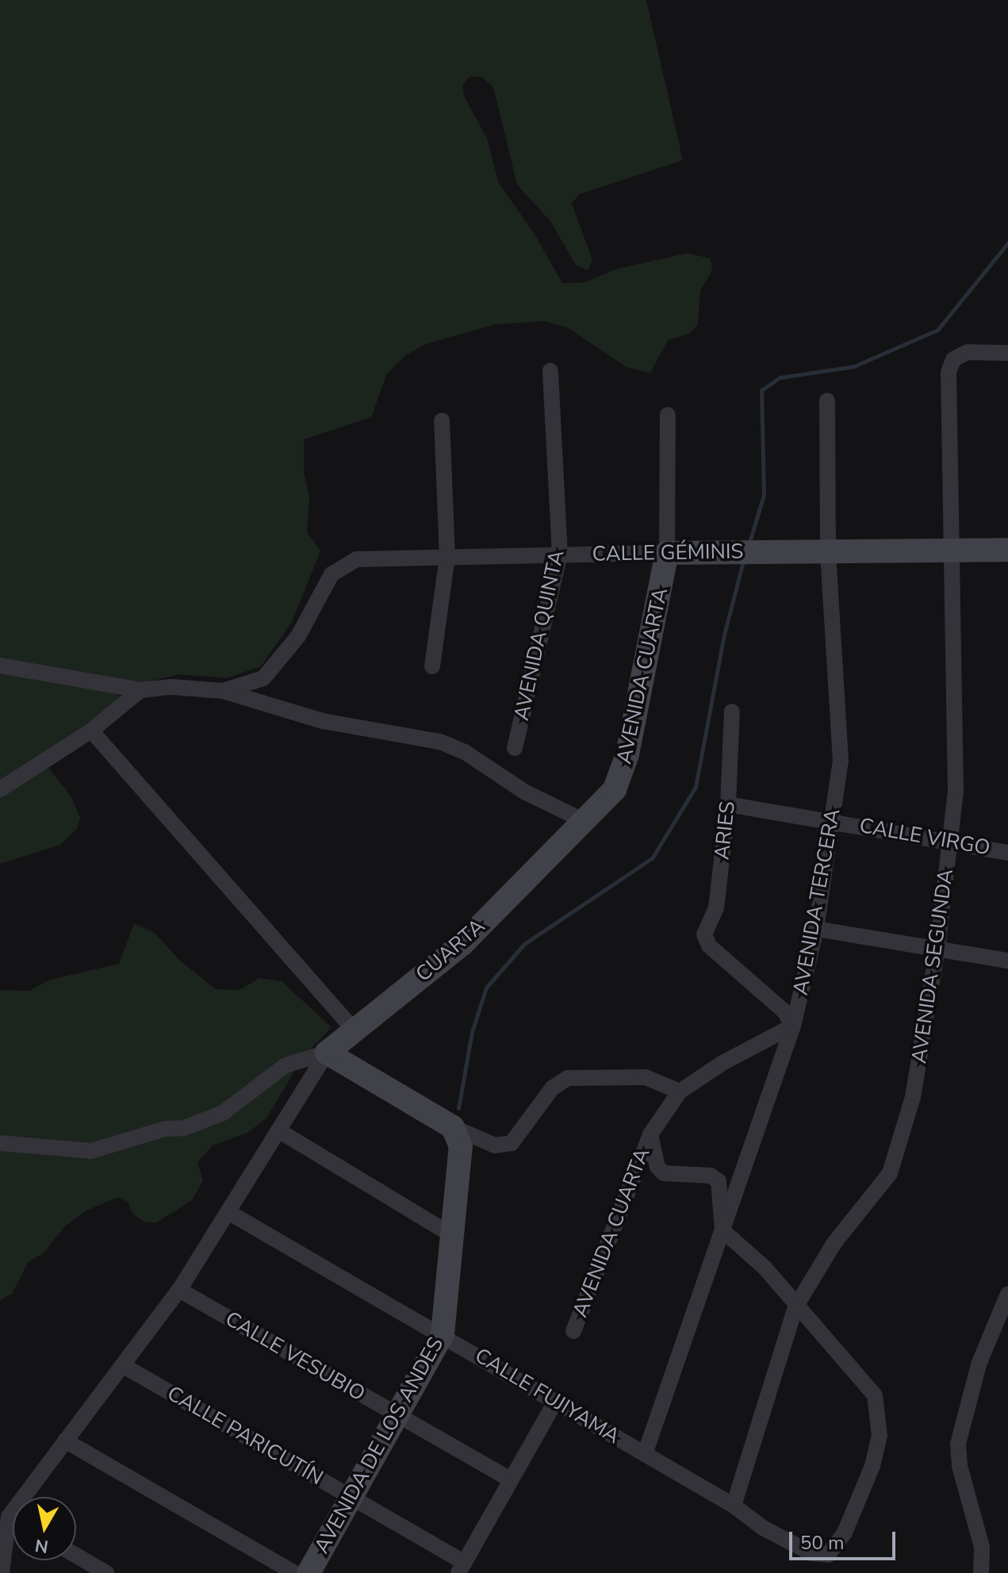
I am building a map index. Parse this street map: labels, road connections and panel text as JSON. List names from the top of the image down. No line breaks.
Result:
{"streets":{"street":["CALLE GÉMINIS","AVENIDA QUINTA","AVENIDA CUARTA","ARIES","CALLE VIRGO","AVENIDA TERCERA","CUARTA","AVENIDA SEGUNDA","CALLE VESUBIO","CALLE FUJIYAMA","CALLE PARICUTÍN","AVENIDA DE LOS ANDES"]},"crossings":[["CALLE GÉMINIS","AVENIDA QUINTA"],["CALLE GÉMINIS","AVENIDA CUARTA"],["CALLE GÉMINIS","AVENIDA TERCERA"],["CALLE GÉMINIS","AVENIDA SEGUNDA"],["AVENIDA CUARTA","CUARTA"],["ARIES","CALLE VIRGO"],["ARIES","AVENIDA TERCERA"],["CALLE VIRGO","AVENIDA TERCERA"],["CALLE VIRGO","AVENIDA SEGUNDA"],["AVENIDA TERCERA","CALLE FUJIYAMA"],["AVENIDA SEGUNDA","CALLE FUJIYAMA"],["CALLE VESUBIO","AVENIDA DE LOS ANDES"],["CALLE FUJIYAMA","AVENIDA DE LOS ANDES"],["CALLE PARICUTÍN","AVENIDA DE LOS ANDES"]],"scale_bar":"50 m","north":"bottom"}
